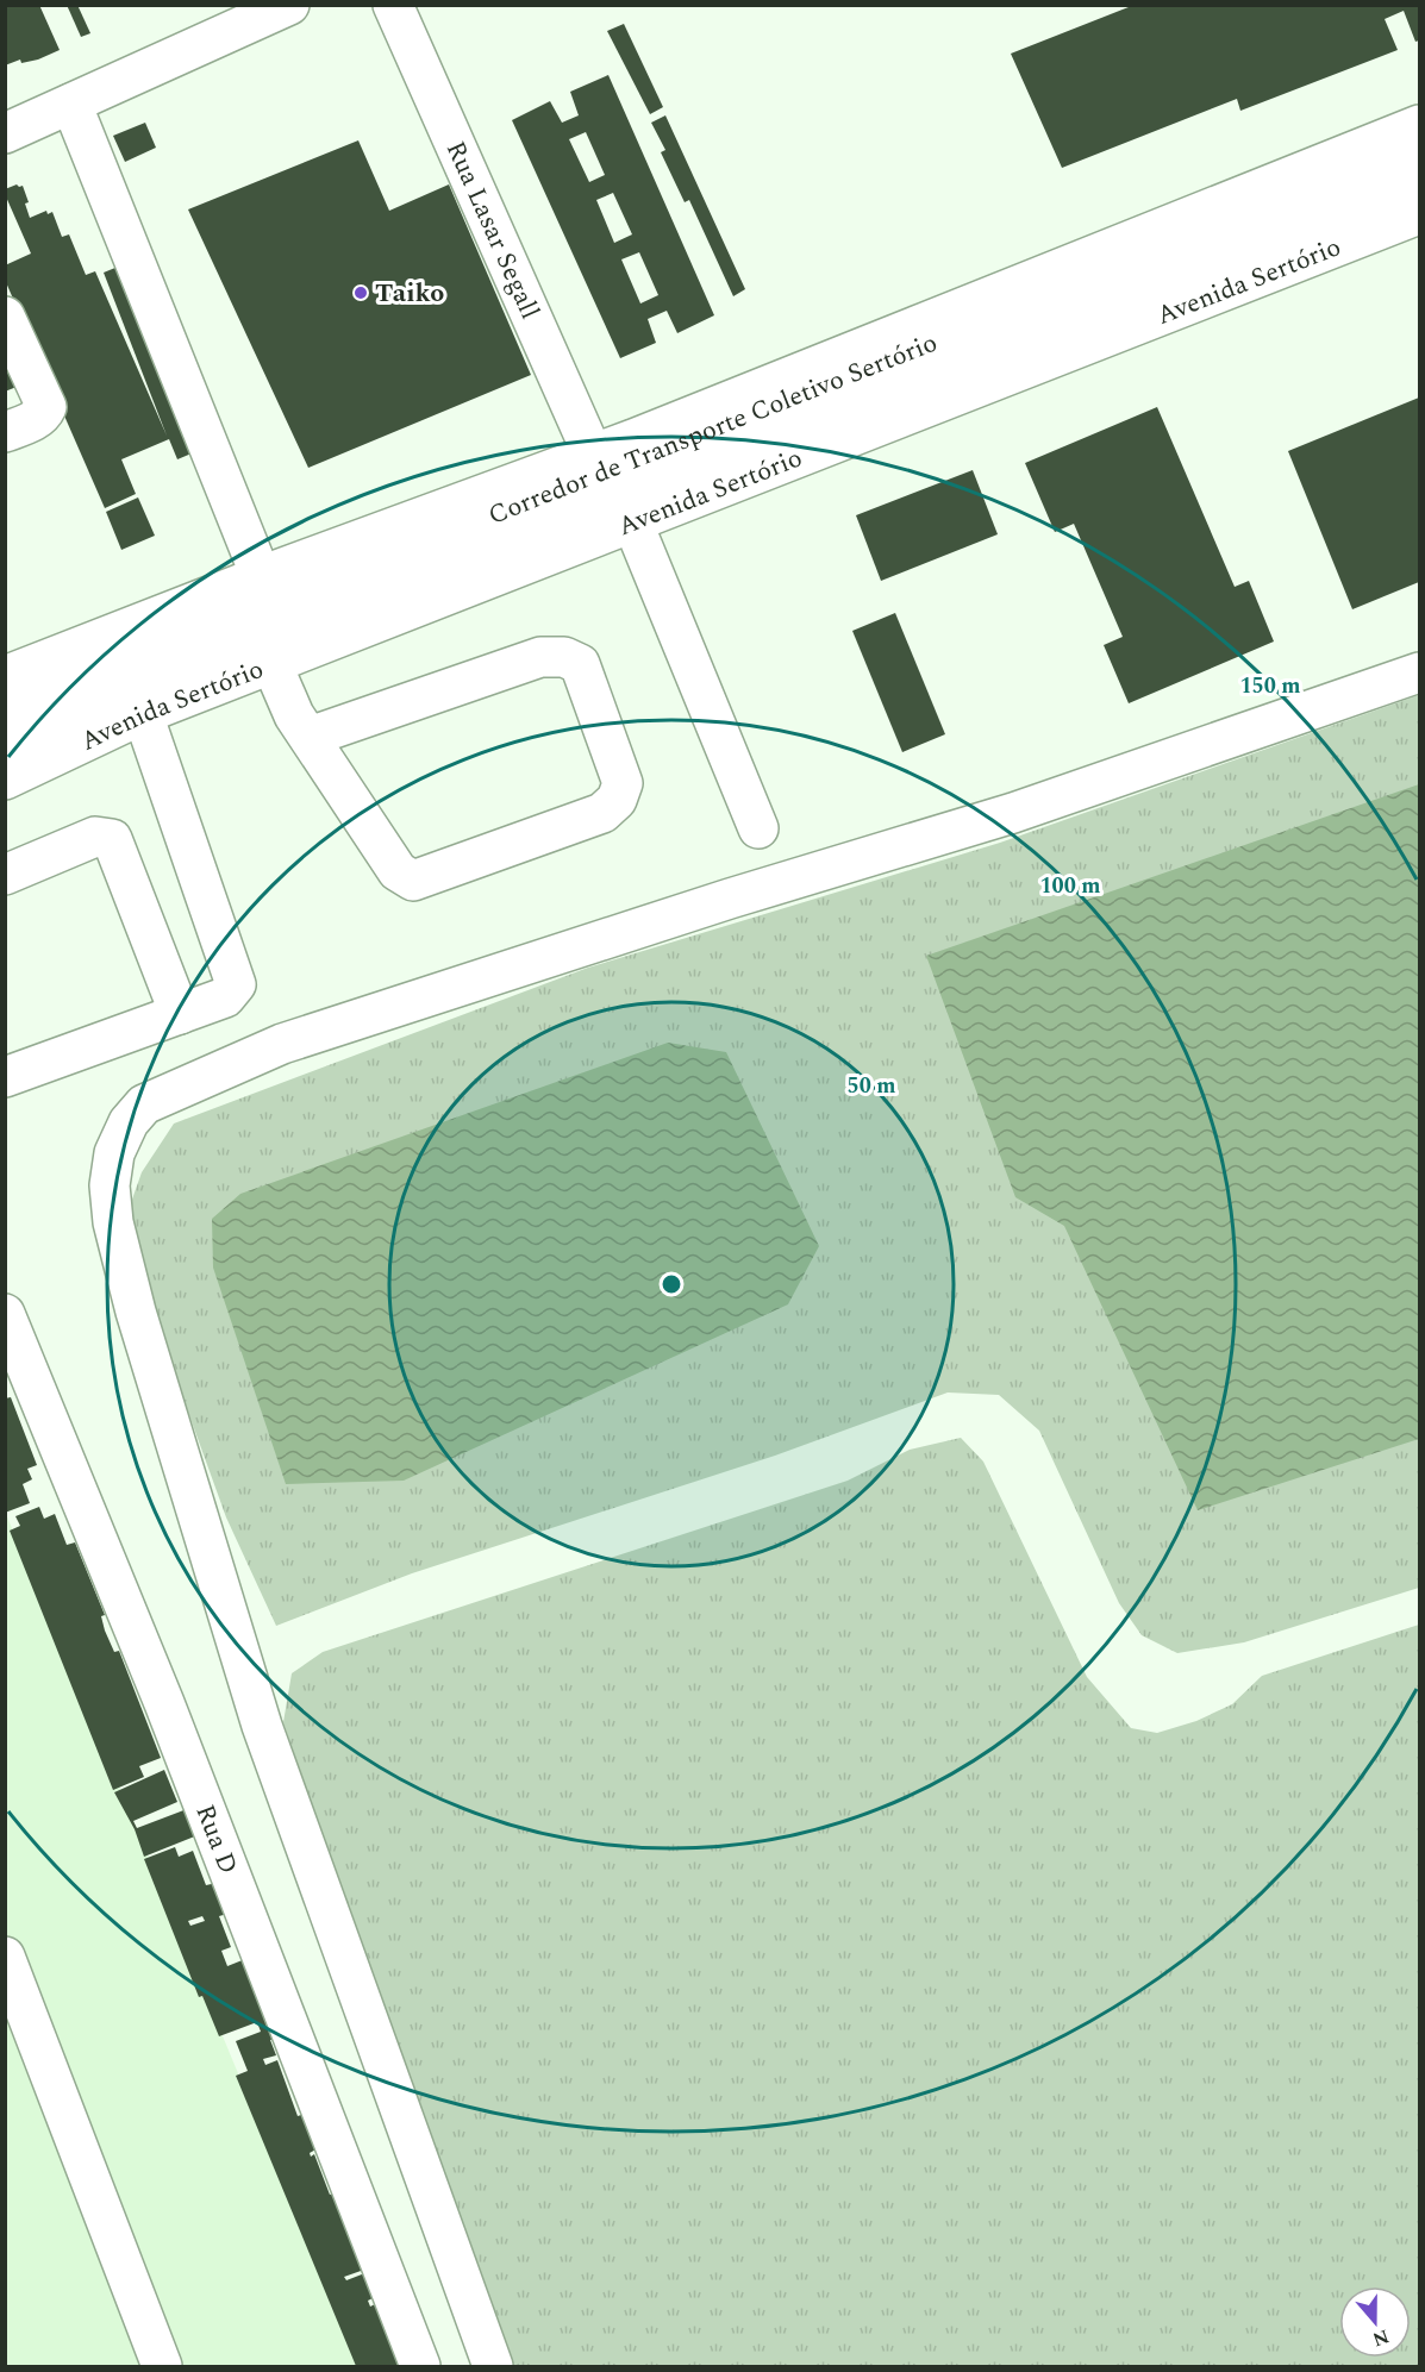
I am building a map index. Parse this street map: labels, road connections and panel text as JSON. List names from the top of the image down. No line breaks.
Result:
{"streets":{"main road":["Rua Lasar Segall","Avenida Sertório","Corredor de Transporte Coletivo Sertório","Rua D"]},"places":["Taiko"],"north":"bottom","rings":["150 m","100 m","50 m"]}
